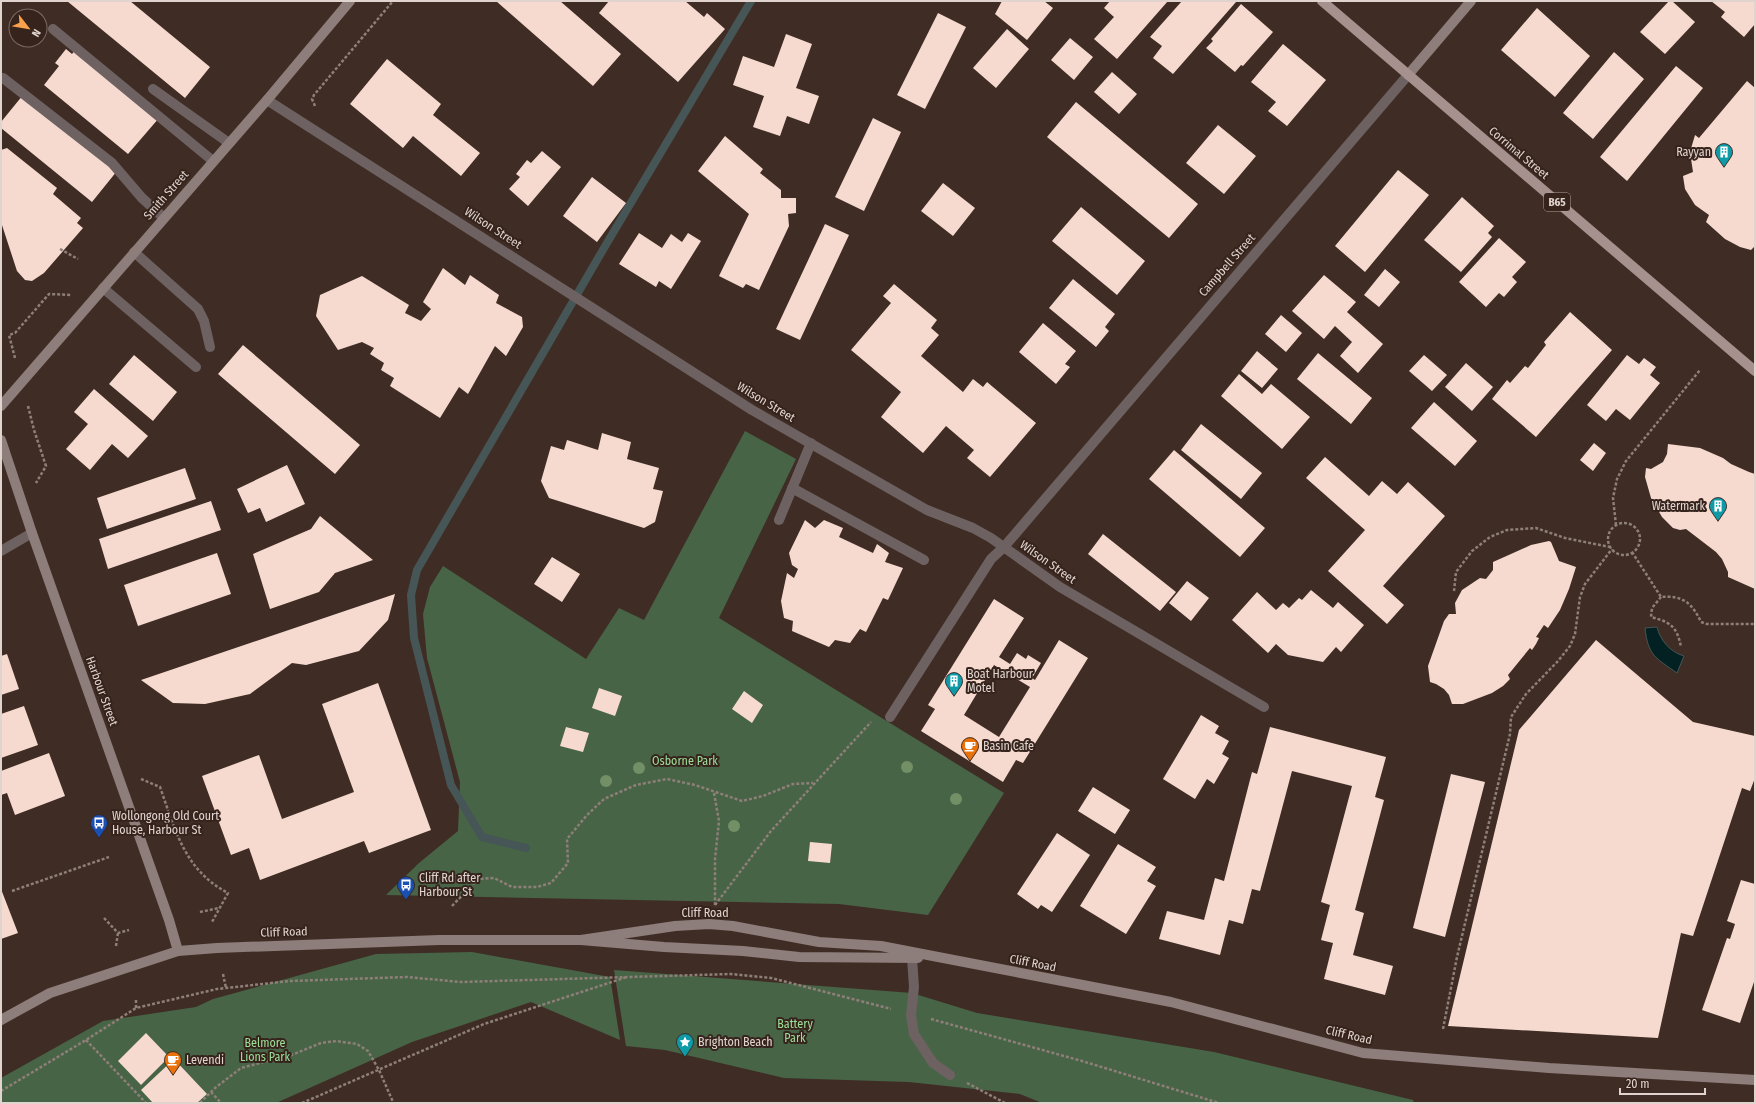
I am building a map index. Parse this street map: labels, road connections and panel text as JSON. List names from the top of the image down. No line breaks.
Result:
{"streets":{"main road":["Corrimal Street","Smith Street","B65","Campbell Street","Harbour Street","Cliff Road"],"street":["Wilson Street"]},"crossings":[["Corrimal Street","Campbell Street"],["Smith Street","Wilson Street"],["Wilson Street","Campbell Street"],["Harbour Street","Cliff Road"]],"parks":["Osborne Park","Battery Park","Belmore Lions Park"],"places":{"building":["Rayyan","Watermark","Boat Harbour Motel"],"cafe":["Basin Cafe","Levendi"],"bus stop":["Wollongong Old Court House, Harbour St","Cliff Rd after Harbour St"],"place":["Brighton Beach"]},"scale_bar":"20 m","north":"bottom right"}
